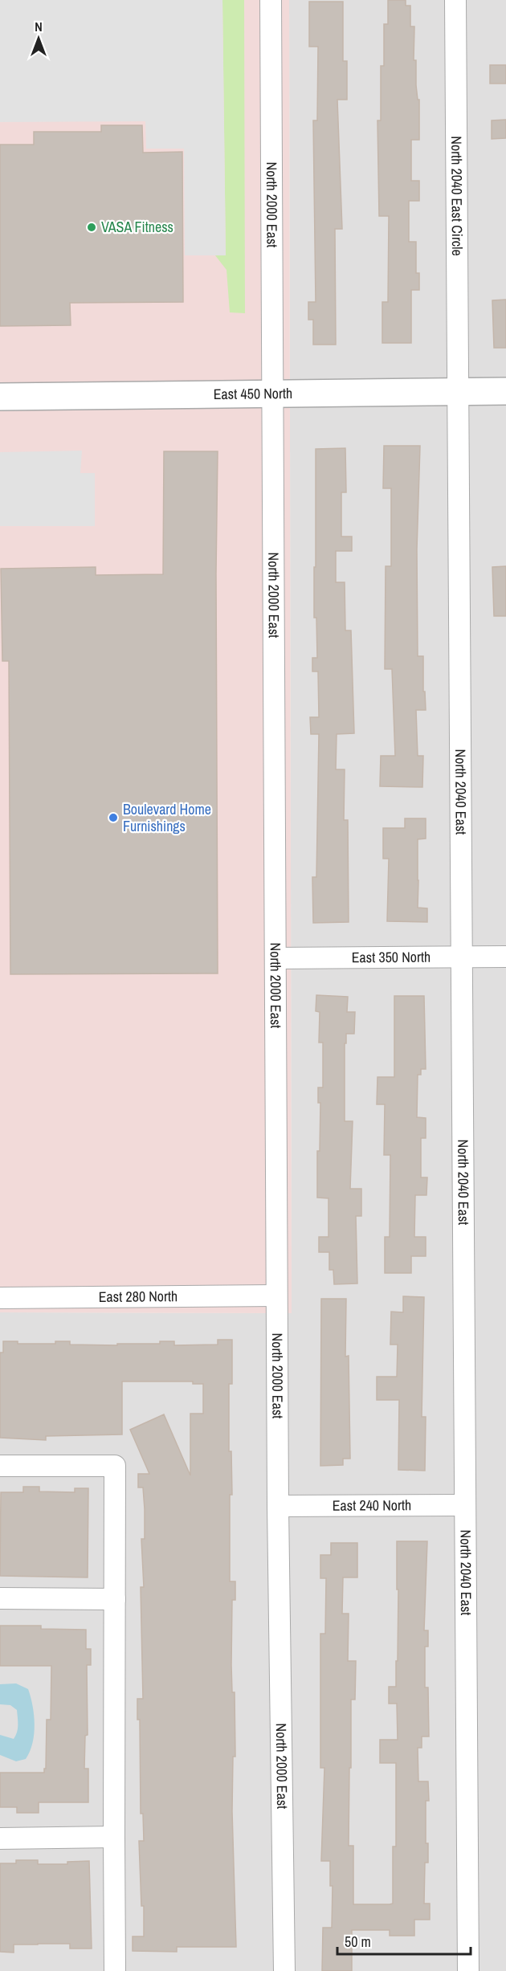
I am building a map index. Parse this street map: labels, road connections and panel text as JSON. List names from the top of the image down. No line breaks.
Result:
{"streets":{"street":["North 2040 East Circle","North 2000 East","East 450 North","North 2040 East","East 350 North","East 280 North","East 240 North"]},"crossings":[["North 2040 East Circle","East 450 North"],["North 2040 East Circle","North 2040 East"],["North 2000 East","East 450 North"],["North 2000 East","East 350 North"],["North 2000 East","East 280 North"],["North 2000 East","East 240 North"],["East 450 North","North 2040 East"],["North 2040 East","East 350 North"],["North 2040 East","East 240 North"]],"places":["VASA Fitness","Boulevard Home Furnishings"],"scale_bar":"50 m","north":"top"}
